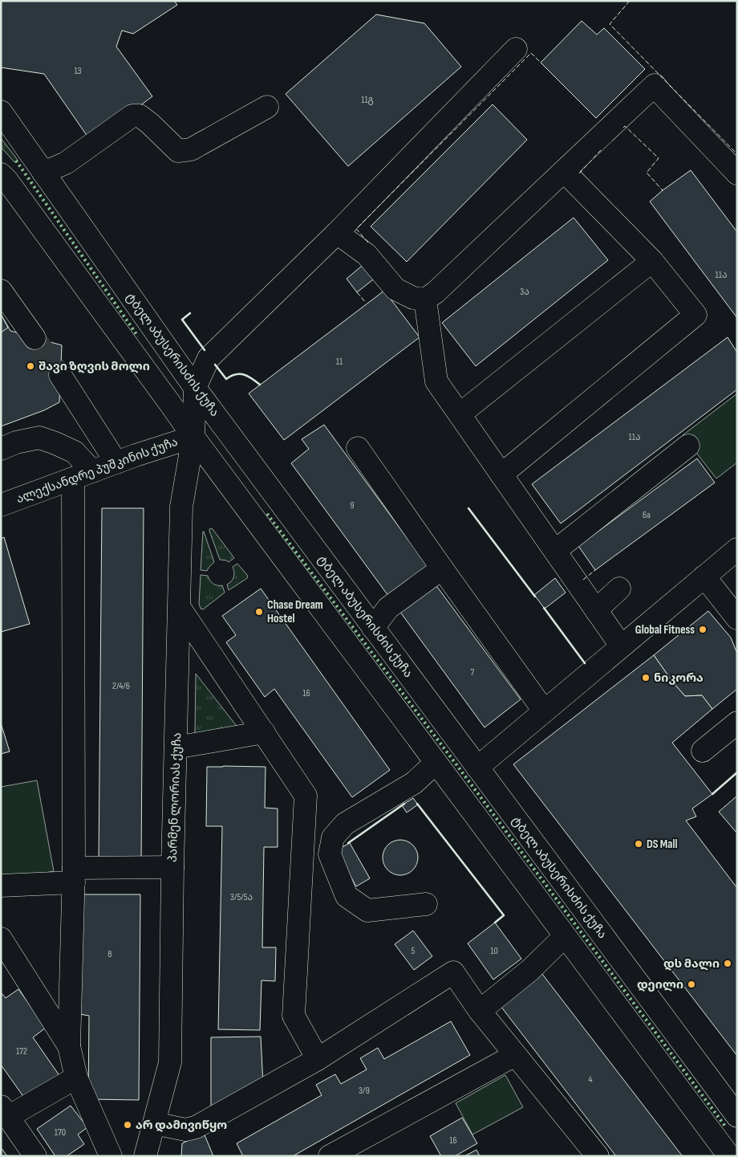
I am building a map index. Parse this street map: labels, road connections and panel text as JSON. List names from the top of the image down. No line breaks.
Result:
{"streets":{"main road":["ტბელ აბუსერისძის ქუჩა","ალექსანდრე პუშკინის ქუჩა","პარმენ ლორიას ქუჩა"]},"crossings":[["ტბელ აბუსერისძის ქუჩა","პარმენ ლორიას ქუჩა"],["ალექსანდრე პუშკინის ქუჩა","პარმენ ლორიას ქუჩა"]],"places":["შავი ზღვის მოლი","Chase Dream Hostel","Global Fitness","ნიკორა","DS Mall","დს მალი","დეილი","არ დამივიწყო"],"house_numbers":["13","11გ","11ა","3ა","11","11ა","9","6a","7","2/4/6","16","3/5/5ა","5","10","8","172","4","3/9","170","16"]}
